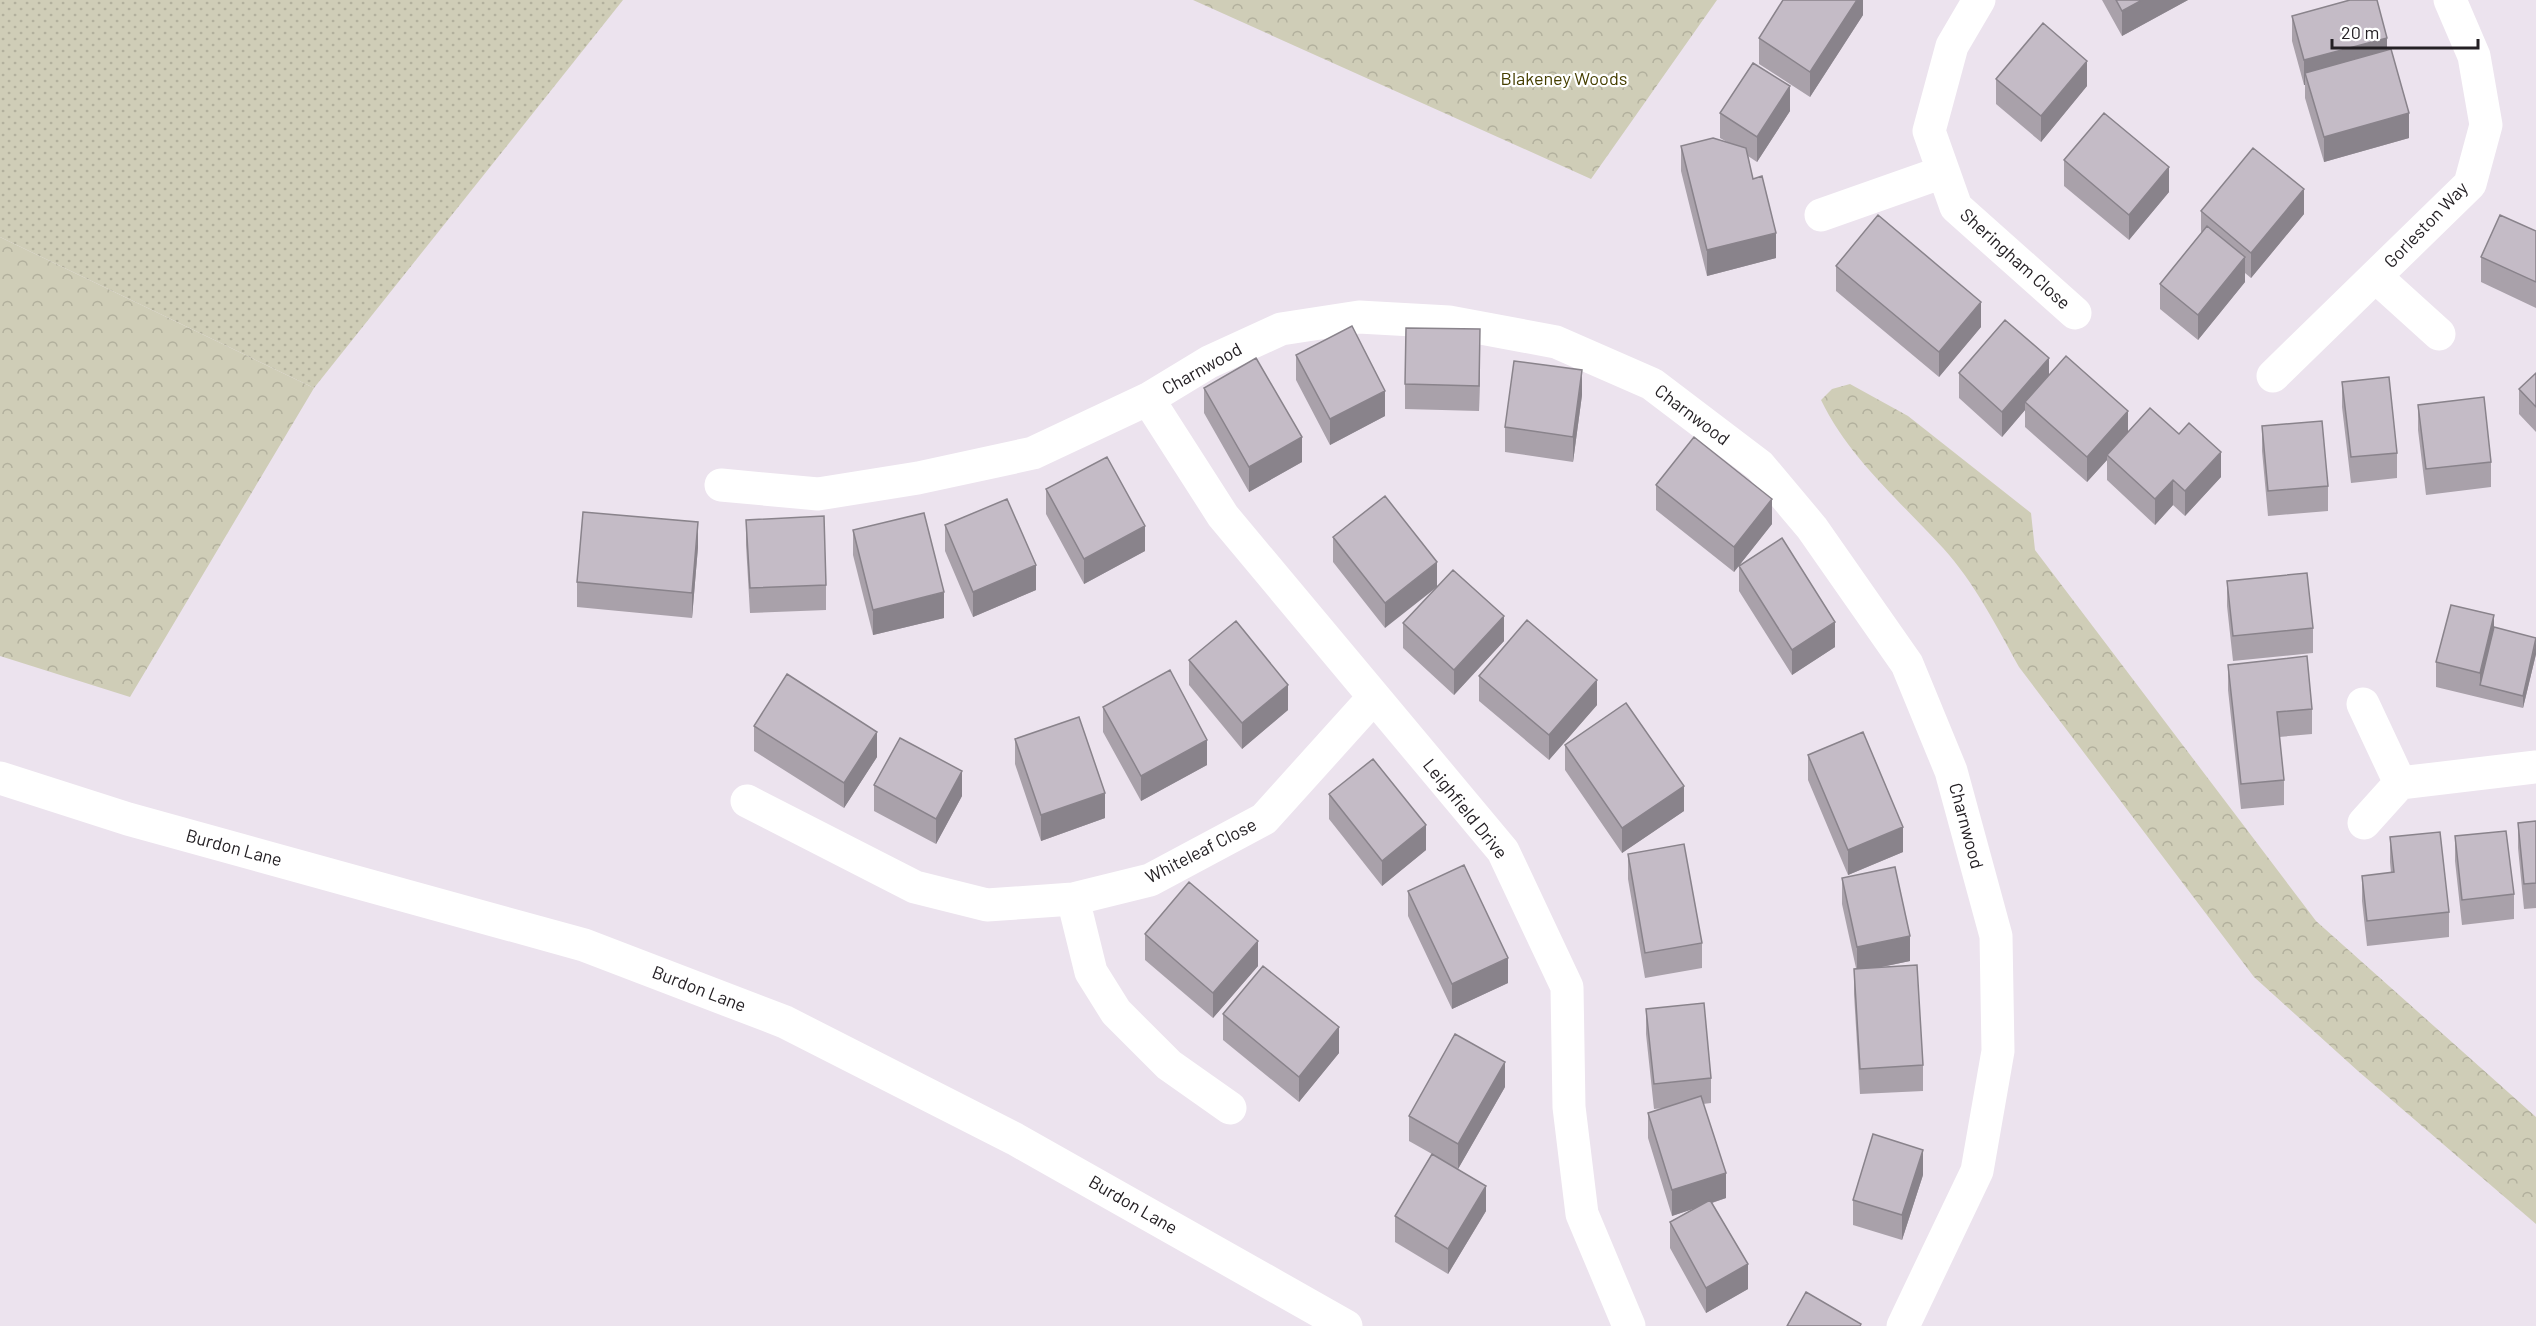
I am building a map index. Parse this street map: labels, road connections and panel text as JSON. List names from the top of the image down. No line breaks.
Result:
{"streets":{"street":["Gorleston Way","Sheringham Close","Charnwood","Leighfield Drive","Burdon Lane","Whiteleaf Close"]},"crossings":[["Charnwood","Leighfield Drive"],["Leighfield Drive","Whiteleaf Close"]],"parks":["Blakeney Woods"],"scale_bar":"20 m"}
